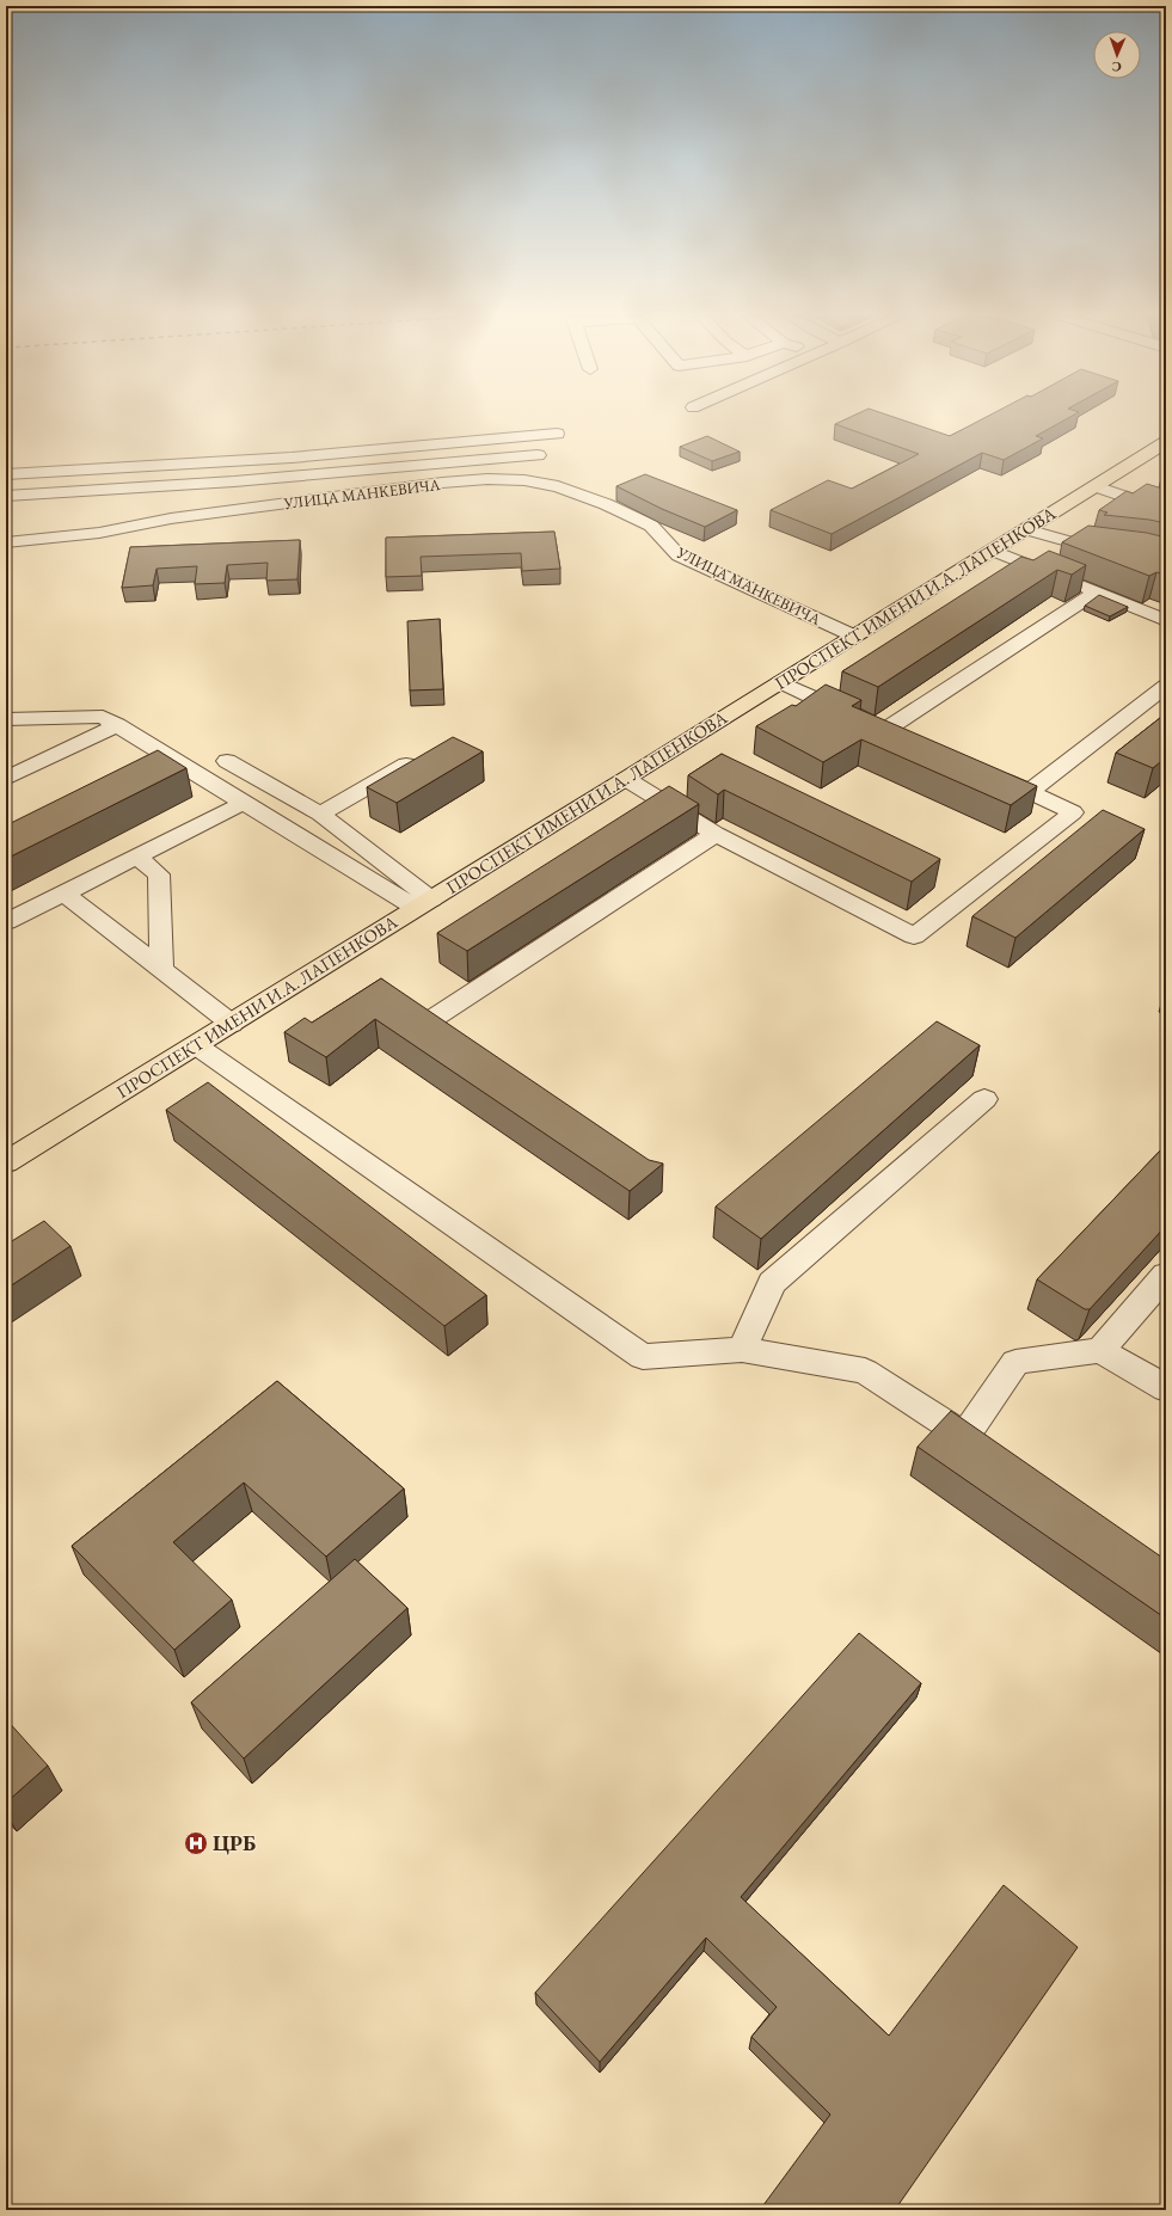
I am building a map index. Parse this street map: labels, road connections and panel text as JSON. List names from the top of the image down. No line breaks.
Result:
{"streets":{"main road":["ПРОСПЕКТ ИМЕНИ И.А. ЛАПЕНКОВА"],"street":["УЛИЦА МАНКЕВИЧА"]},"crossings":[["УЛИЦА МАНКЕВИЧА","ПРОСПЕКТ ИМЕНИ И.А. ЛАПЕНКОВА"]],"places":{"hospital":["ЦРБ"]},"north":"bottom"}
